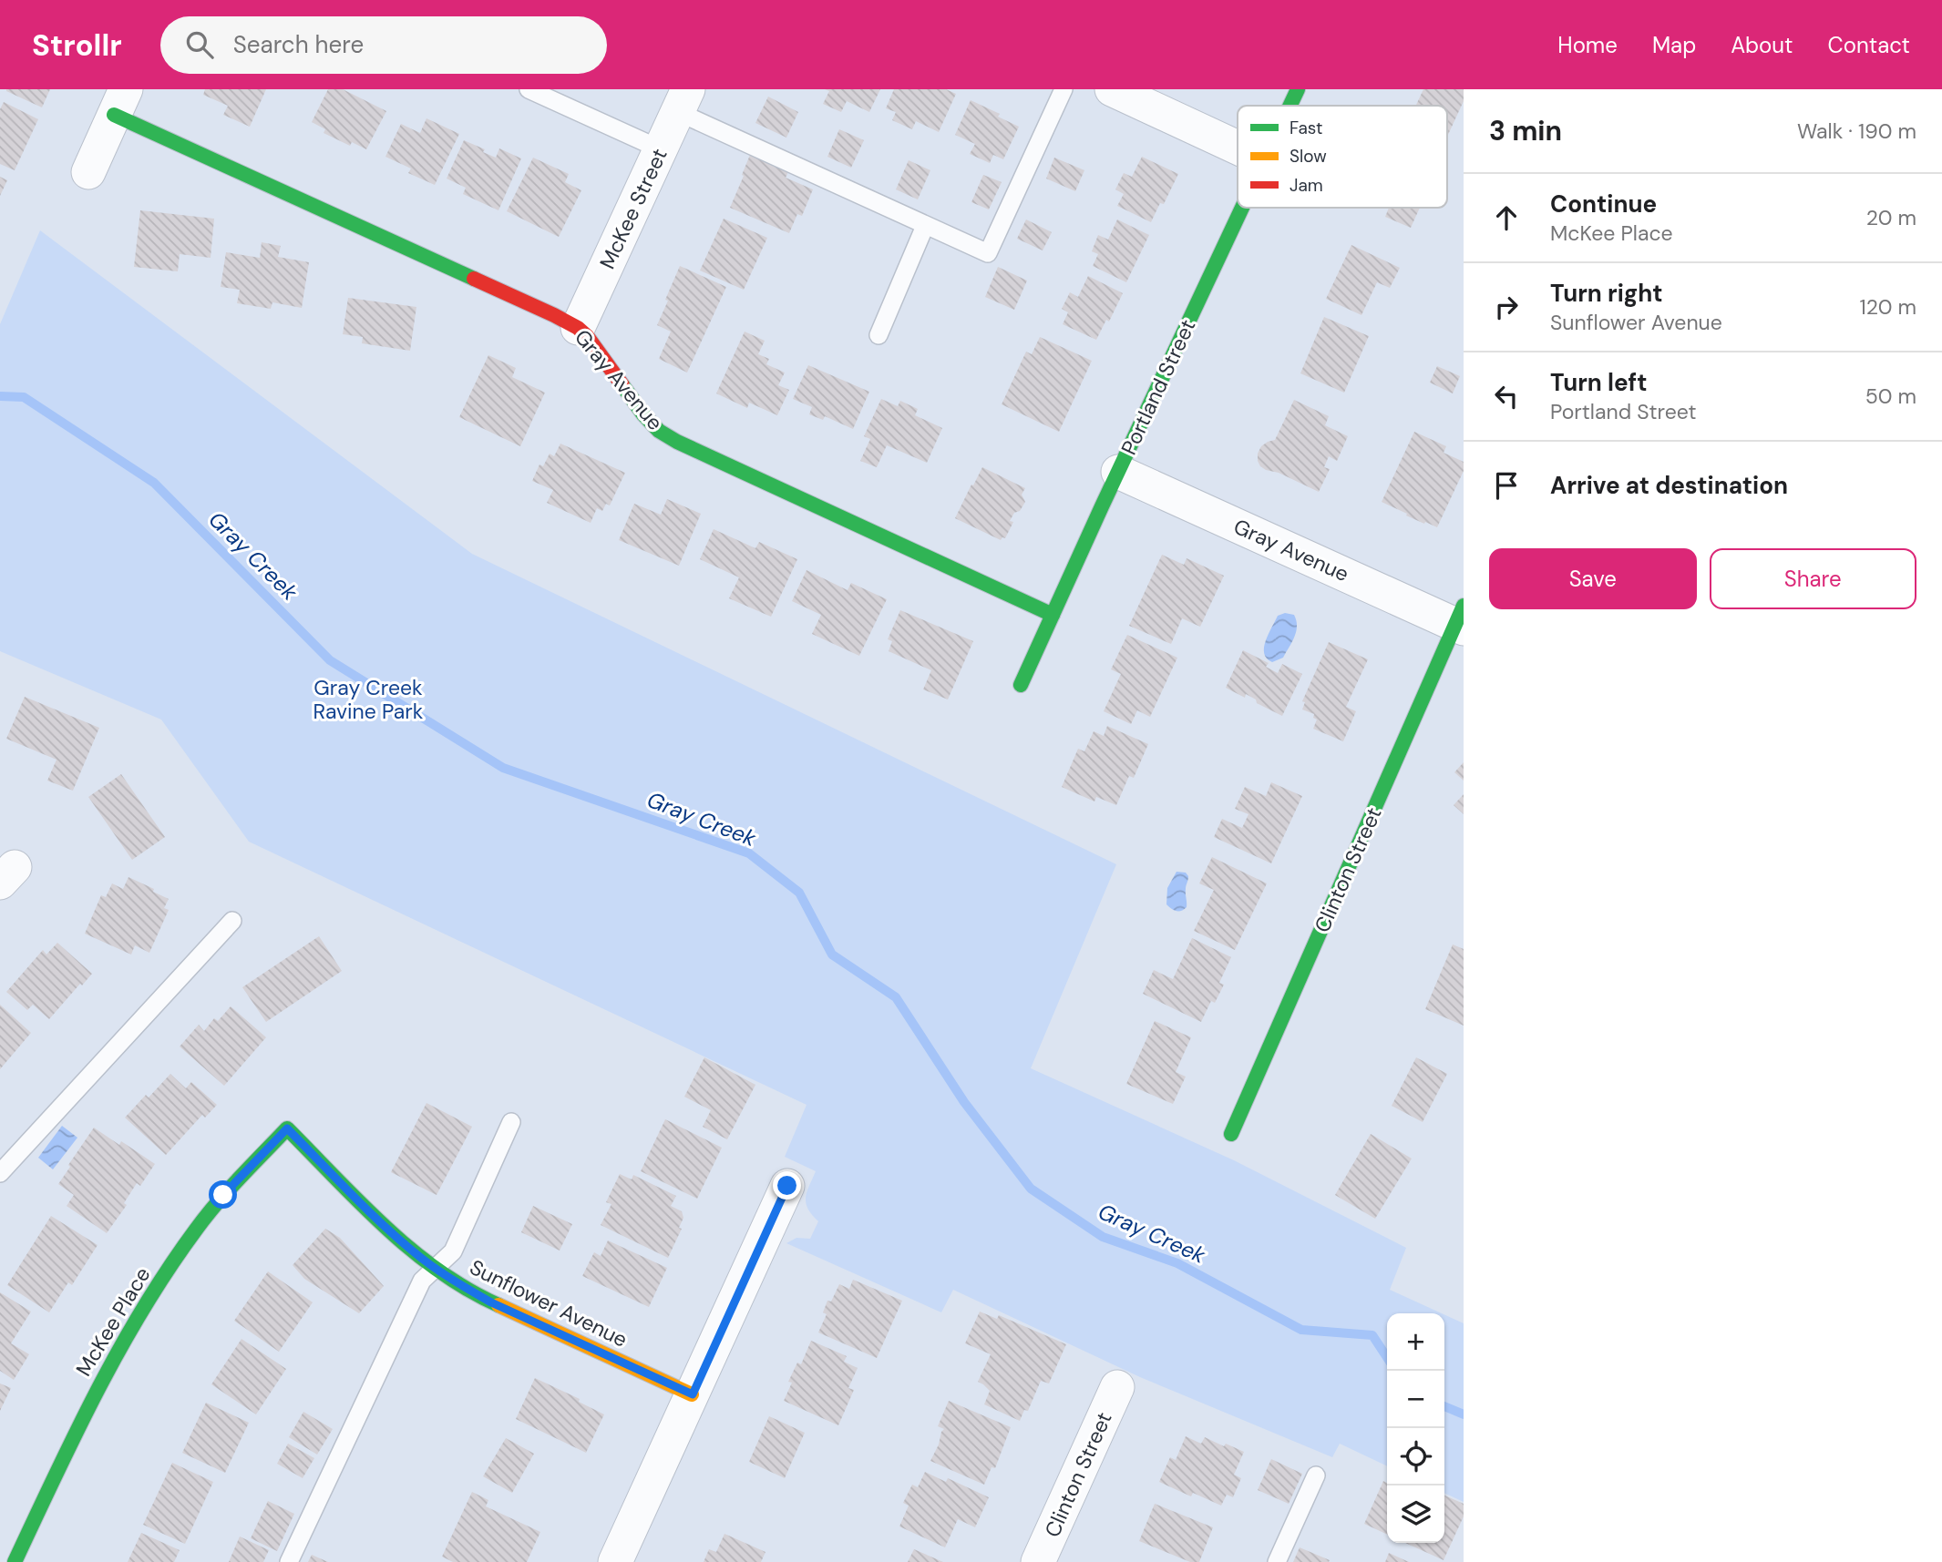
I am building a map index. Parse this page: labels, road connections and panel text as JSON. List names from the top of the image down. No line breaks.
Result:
{"streets":{"street":["McKee Street","Gray Avenue","Portland Street","Clinton Street","Sunflower Avenue","McKee Place"]},"crossings":[["McKee Street","Gray Avenue"],["Gray Avenue","Portland Street"],["Gray Avenue","Clinton Street"],["Sunflower Avenue","McKee Place"]],"water":["Gray Creek"],"parks":["Gray Creek Ravine Park"],"legend":["Fast","Slow","Jam"],"page":{"header":"Strollr","search":"Search here","nav":["Home","Map","About","Contact"],"heading":["3 min","Walk · 190 m"],"list":[["Continue","McKee Place","20 m"],["Turn right","Sunflower Avenue","120 m"],["Turn left","Portland Street","50 m"],"Arrive at destination"],"buttons":["Save","Share"],"map_buttons":["+","−"]}}
